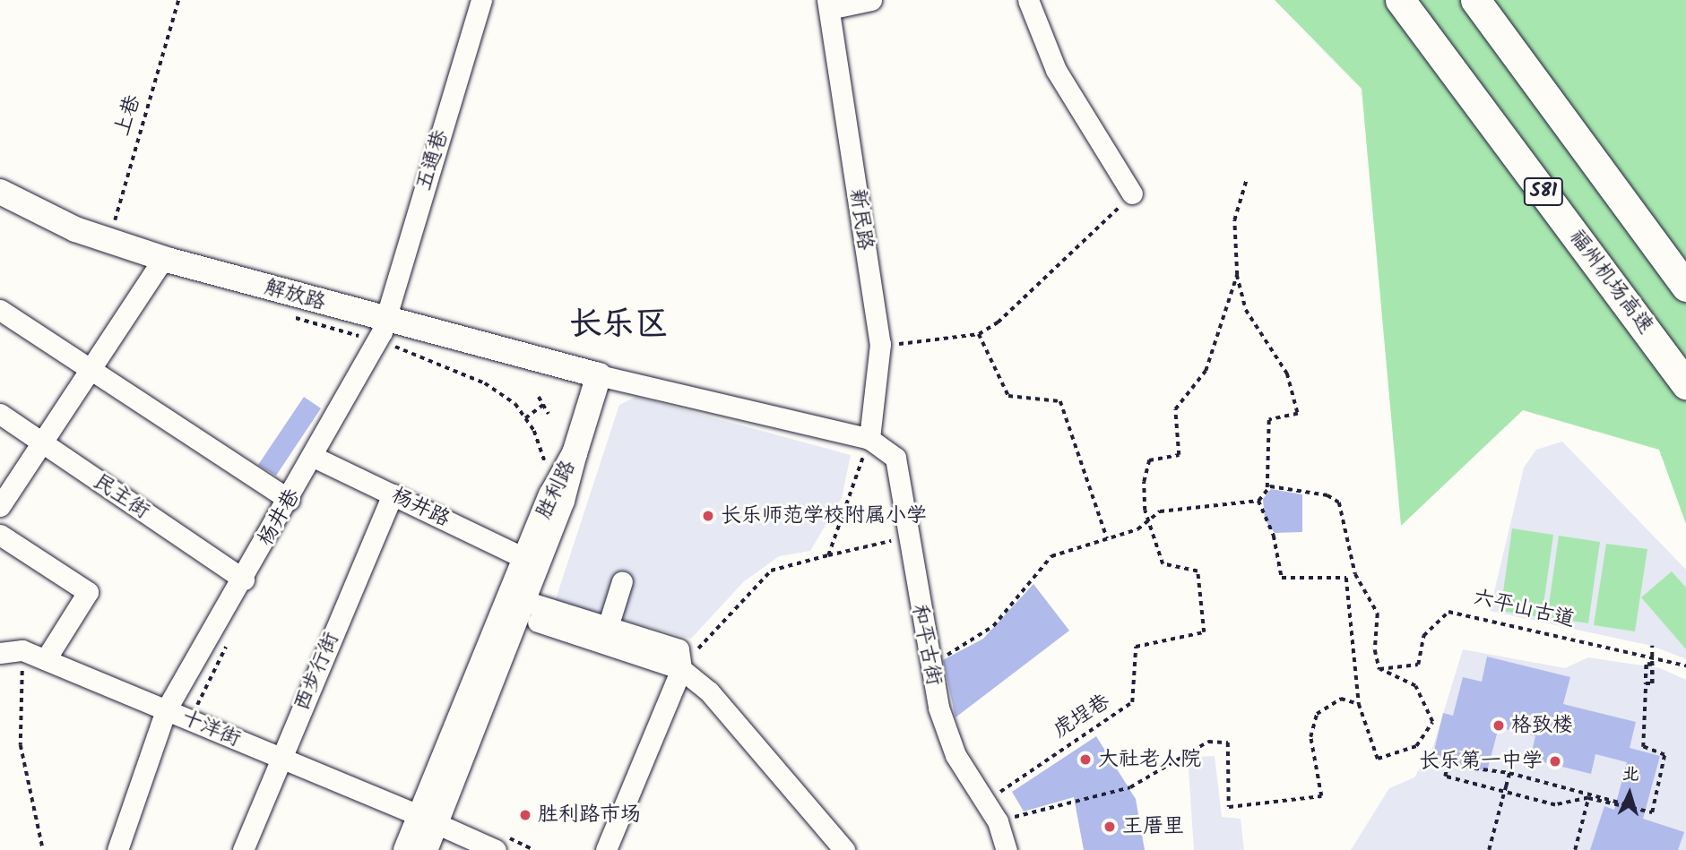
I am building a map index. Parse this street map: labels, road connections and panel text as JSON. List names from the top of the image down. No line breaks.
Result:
{"streets":{"highway":["S81","福州机场高速"],"main road":["解放路","胜利路"],"street":["五通巷","新民路","民主街","杨井路","杨井巷","和平古街","西步行街","十洋街"],"path":["上巷","六平山古道","虎埕巷"]},"crossings":[["上巷","解放路"],["五通巷","解放路"],["五通巷","杨井巷"],["新民路","和平古街"],["解放路","杨井巷"],["胜利路","杨井路"],["胜利路","十洋街"],["民主街","杨井巷"],["杨井路","杨井巷"],["杨井路","西步行街"],["杨井巷","十洋街"],["和平古街","虎埕巷"],["西步行街","十洋街"]],"districts":["长乐区"],"places":["长乐师范学校附属小学","格致楼","大社老人院","长乐第一中学","胜利路市场","王厝里"],"north":"top"}
